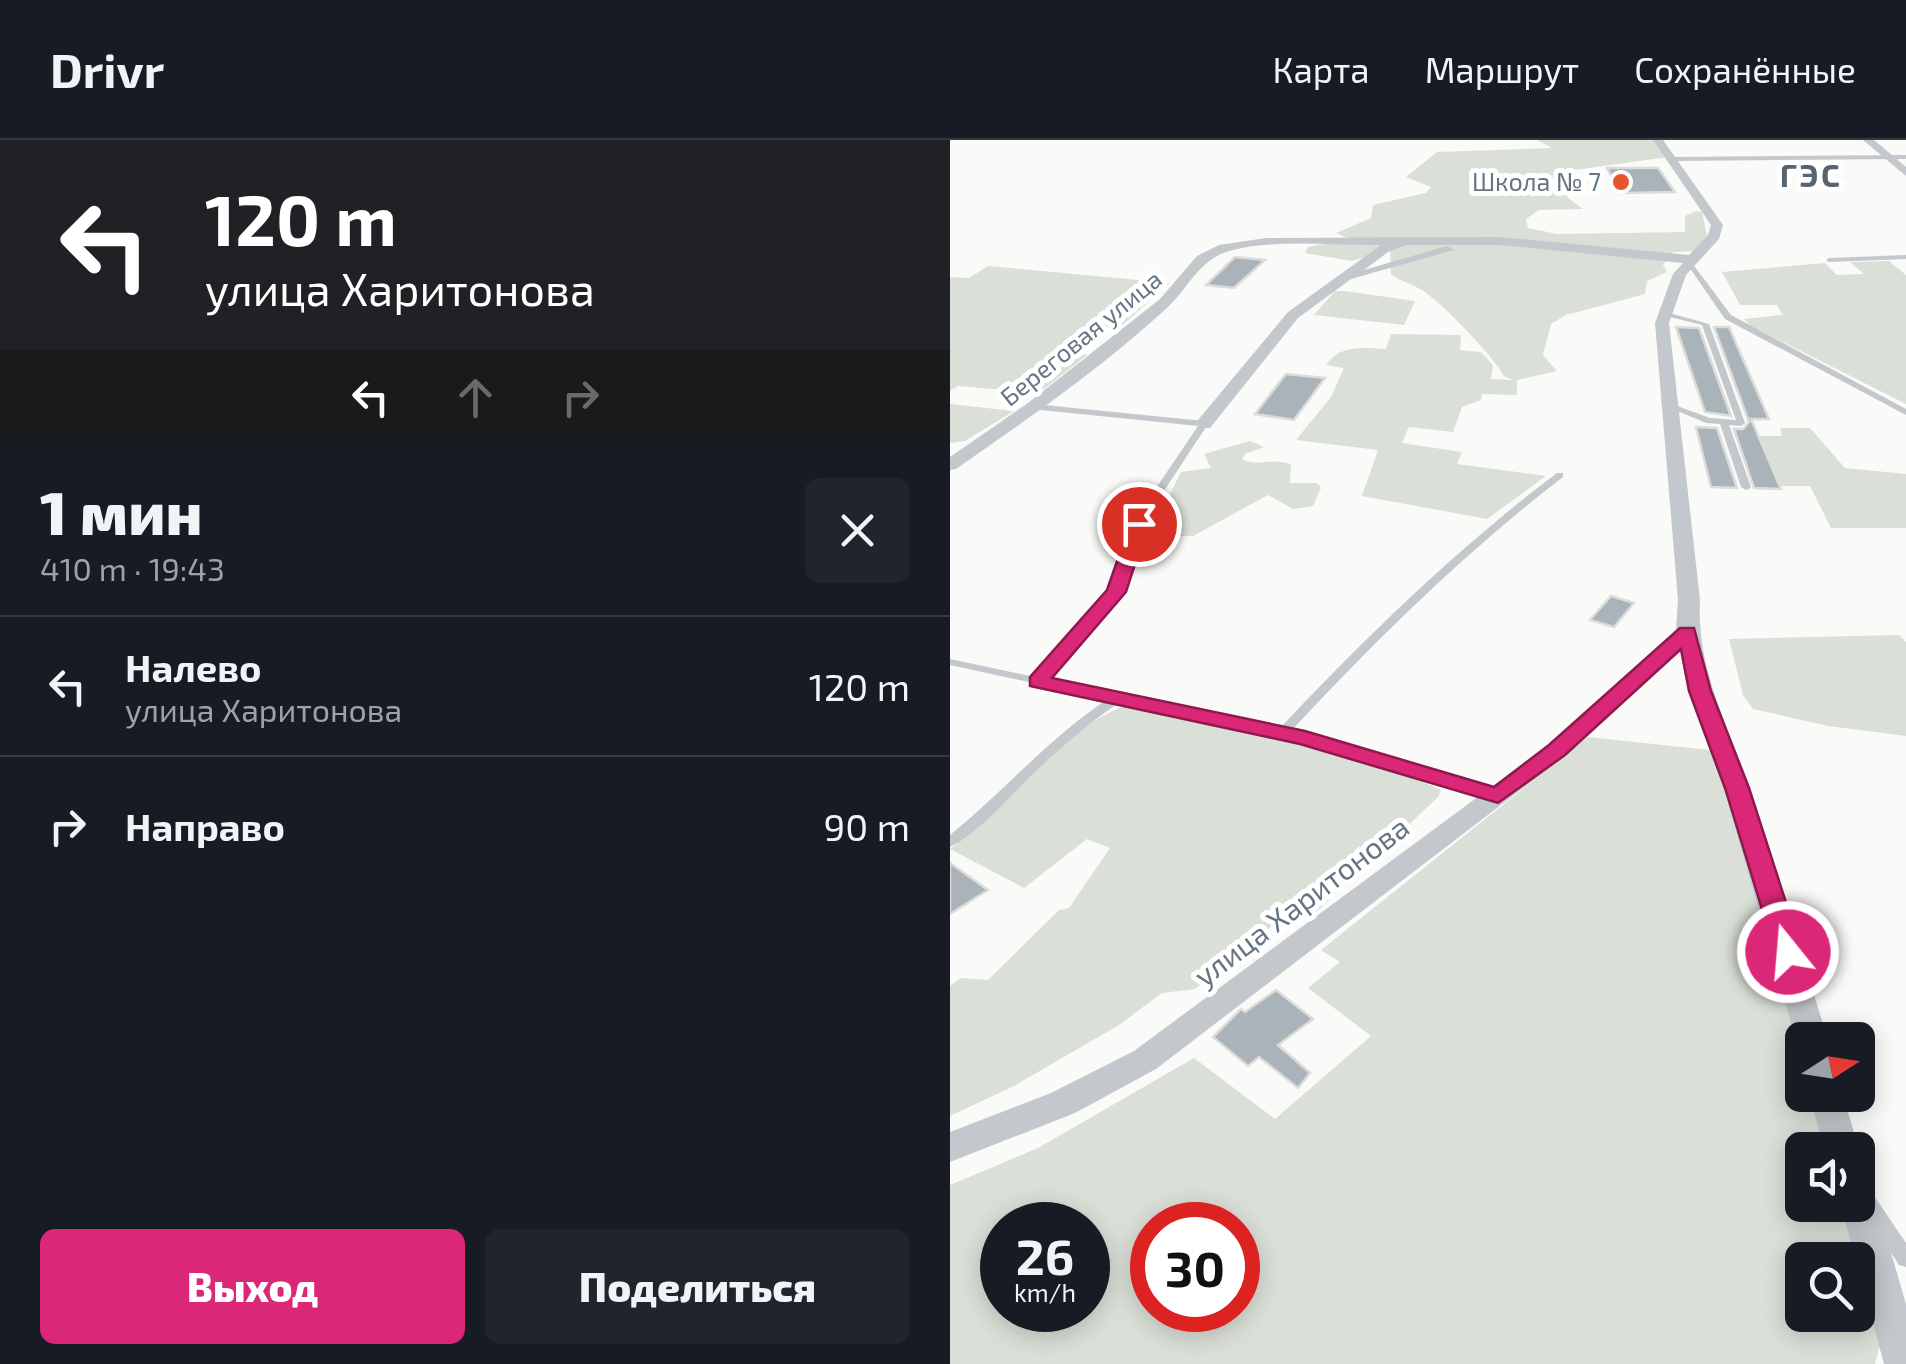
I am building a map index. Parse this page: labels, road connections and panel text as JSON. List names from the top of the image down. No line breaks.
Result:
{"streets":{"street":["Береговая улица","улица Харитонова"]},"districts":["ГЭС"],"places":["Школа № 7"],"north":"right","page":{"header":"Drivr","nav":["Карта","Маршрут","Сохранённые"],"turn":["120 m","улица Харитонова"],"heading":["1 мин","410 m · 19:43"],"list":[{"name":"Налево","note":"улица Харитонова","value":"120 m"},{"name":"Направо","value":"90 m"}],"speed":"26 km/h","limit":"30","buttons":["Выход","Поделиться"]}}
